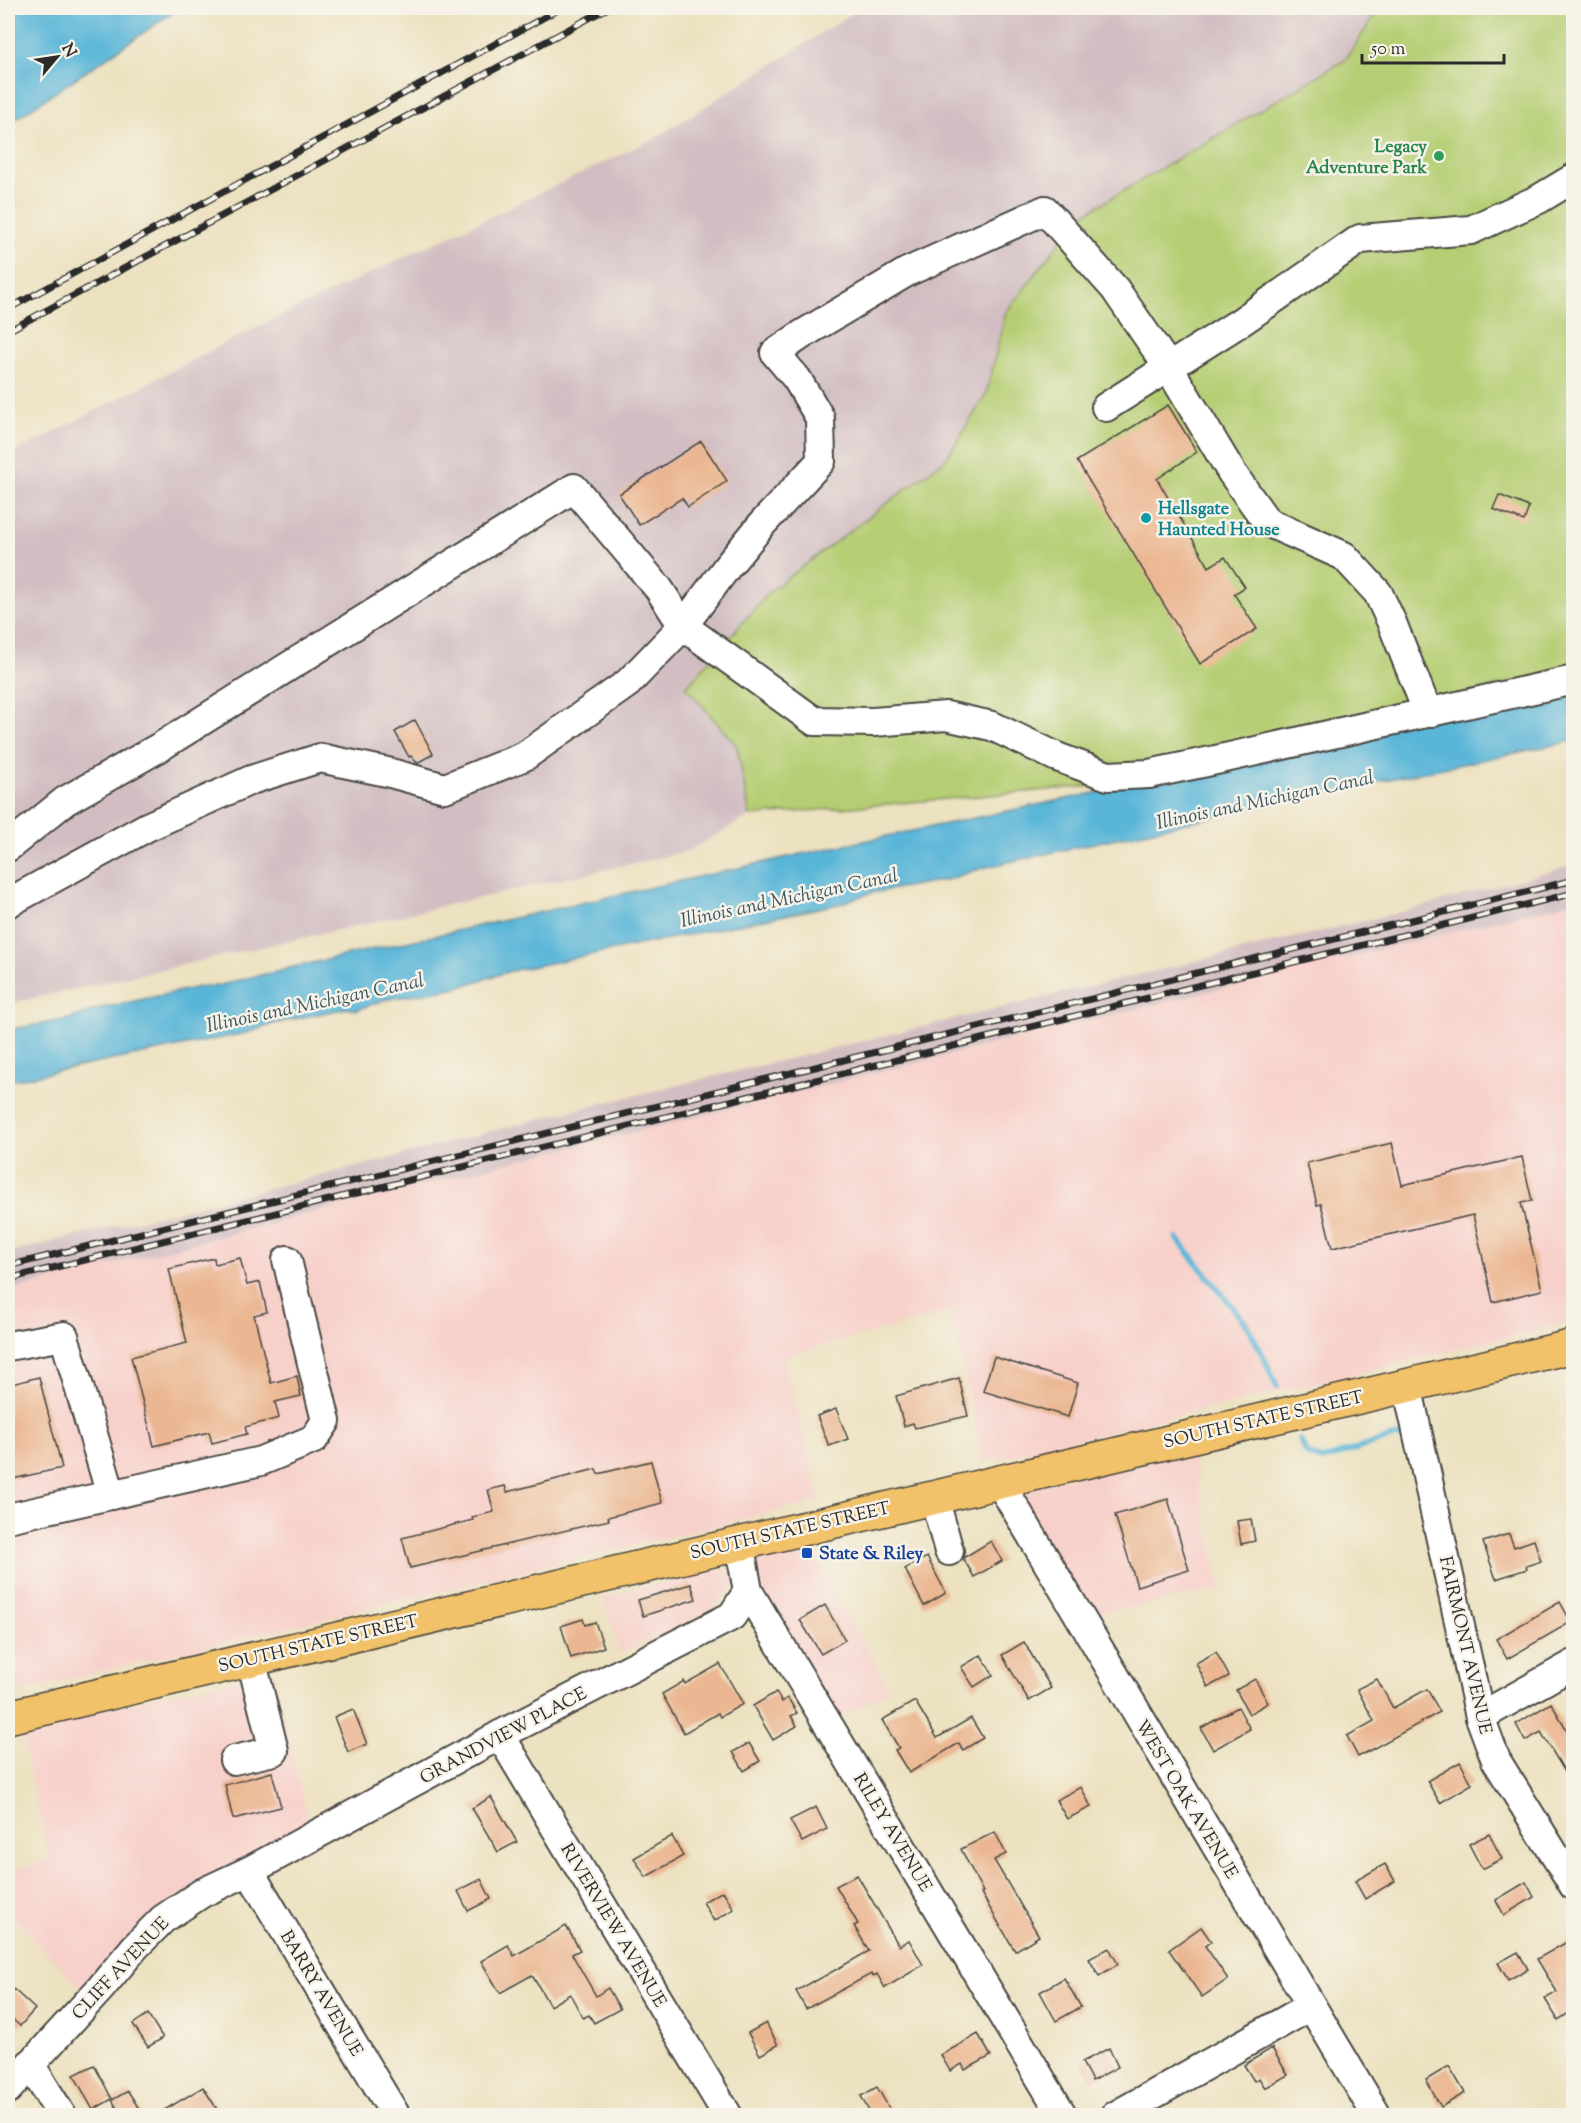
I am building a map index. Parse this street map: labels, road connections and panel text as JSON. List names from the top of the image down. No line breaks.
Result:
{"streets":{"main road":["SOUTH STATE STREET"],"street":["FAIRMONT AVENUE","GRANDVIEW PLACE","WEST OAK AVENUE","RILEY AVENUE","RIVERVIEW AVENUE","CLIFF AVENUE","BARRY AVENUE"]},"crossings":[["SOUTH STATE STREET","FAIRMONT AVENUE"],["SOUTH STATE STREET","WEST OAK AVENUE"],["SOUTH STATE STREET","RILEY AVENUE"],["GRANDVIEW PLACE","RILEY AVENUE"],["GRANDVIEW PLACE","RIVERVIEW AVENUE"],["GRANDVIEW PLACE","CLIFF AVENUE"],["GRANDVIEW PLACE","BARRY AVENUE"],["CLIFF AVENUE","BARRY AVENUE"]],"water":["Illinois and Michigan Canal"],"places":{"other":["Legacy Adventure Park","Hellsgate Haunted House"],"transit":["State & Riley"]},"scale_bar":"50 m","north":"top right"}
